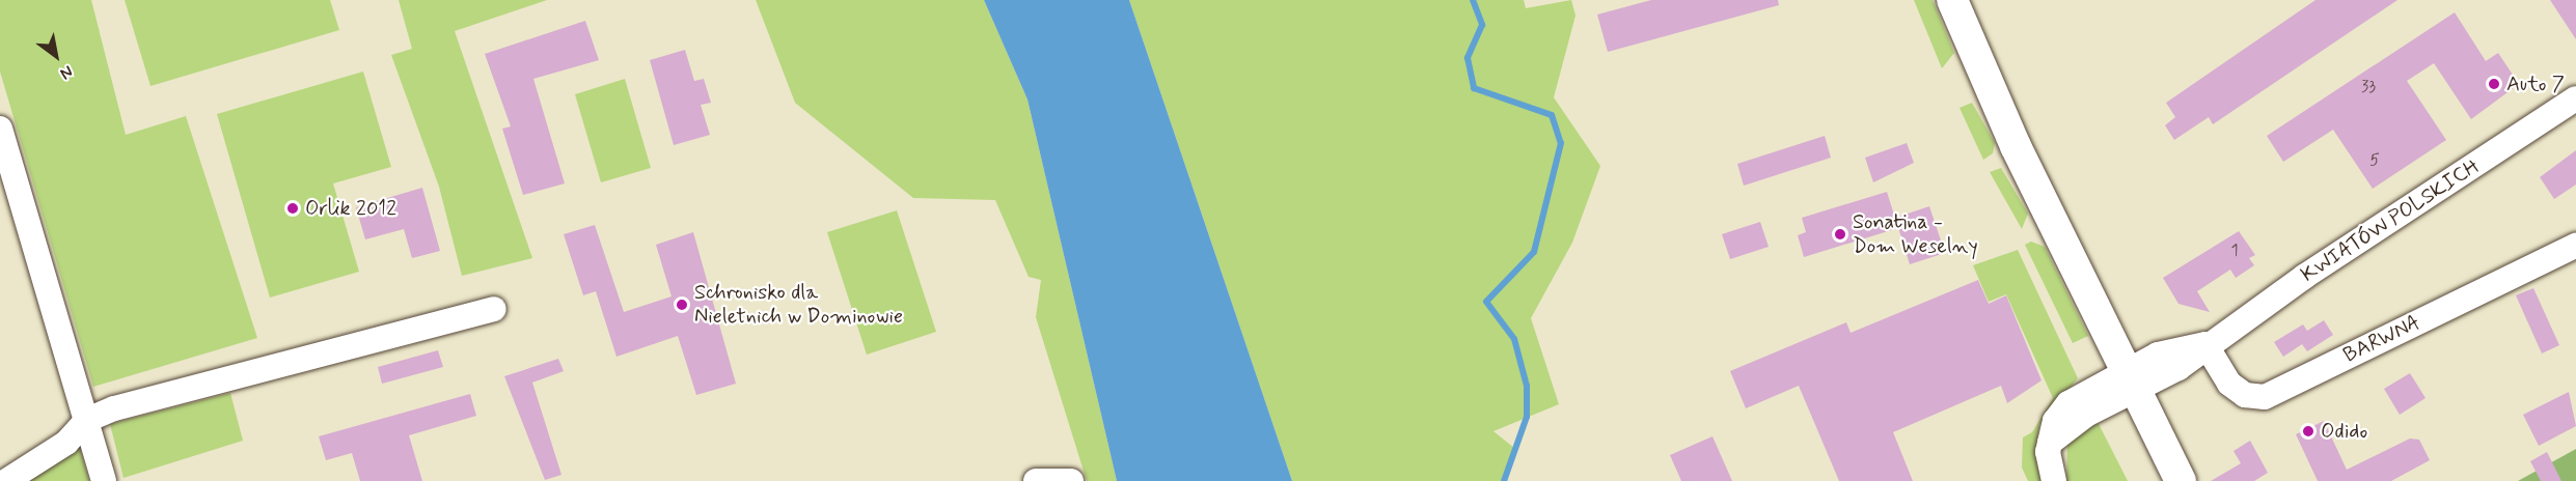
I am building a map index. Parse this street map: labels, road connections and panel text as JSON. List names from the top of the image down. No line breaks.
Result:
{"streets":{"street":["KWIATÓW POLSKICH","BARWNA"]},"crossings":[["KWIATÓW POLSKICH","BARWNA"]],"places":["Auto 7","Orlik 2012","Sonatina - Dom Weselny","Schronisko dla Nieletnich w Dominowie","Odido"],"house_numbers":["33","5","1"],"north":"bottom right"}
